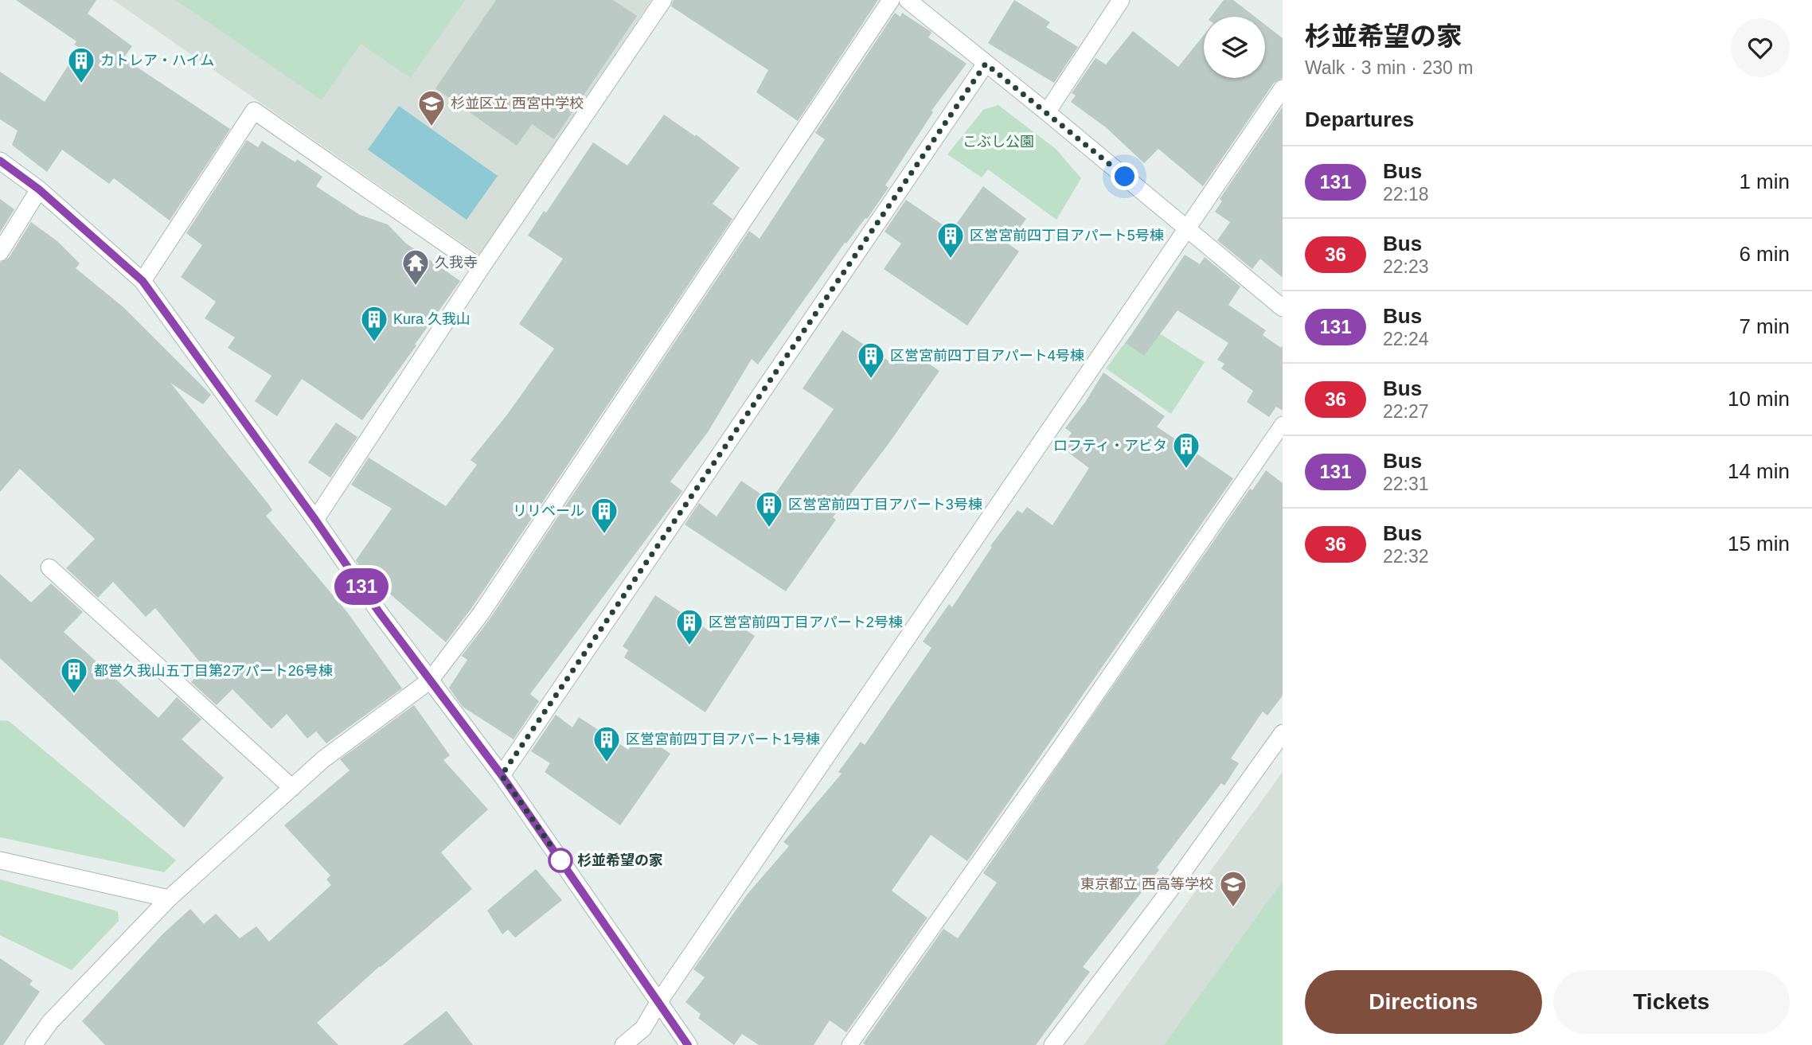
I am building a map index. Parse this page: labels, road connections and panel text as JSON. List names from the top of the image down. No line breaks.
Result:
{"parks":["こぶし公園"],"places":{"building":["カトレア・ハイム","区営宮前四丁目アパート5号棟","Kura 久我山","区営宮前四丁目アパート4号棟","ロフティ・アビタ","区営宮前四丁目アパート3号棟","リリベール","区営宮前四丁目アパート2号棟","都営久我山五丁目第2アパート26号棟","区営宮前四丁目アパート1号棟"],"school or university":["杉並区立 西宮中学校","東京都立 西高等学校"],"temple":["久我寺"],"other":["杉並希望の家"]},"lines":["bus line 131"],"page":{"on_map":"131","heading":[["杉並希望の家","Walk · 3 min · 230 m"],"Departures"],"list":[{"mark":"131","name":"Bus","note":"22:18","value":"1 min"},{"mark":"36","name":"Bus","note":"22:23","value":"6 min"},{"mark":"131","name":"Bus","note":"22:24","value":"7 min"},{"mark":"36","name":"Bus","note":"22:27","value":"10 min"},{"mark":"131","name":"Bus","note":"22:31","value":"14 min"},{"mark":"36","name":"Bus","note":"22:32","value":"15 min"}],"buttons":["Directions","Tickets"]}}
